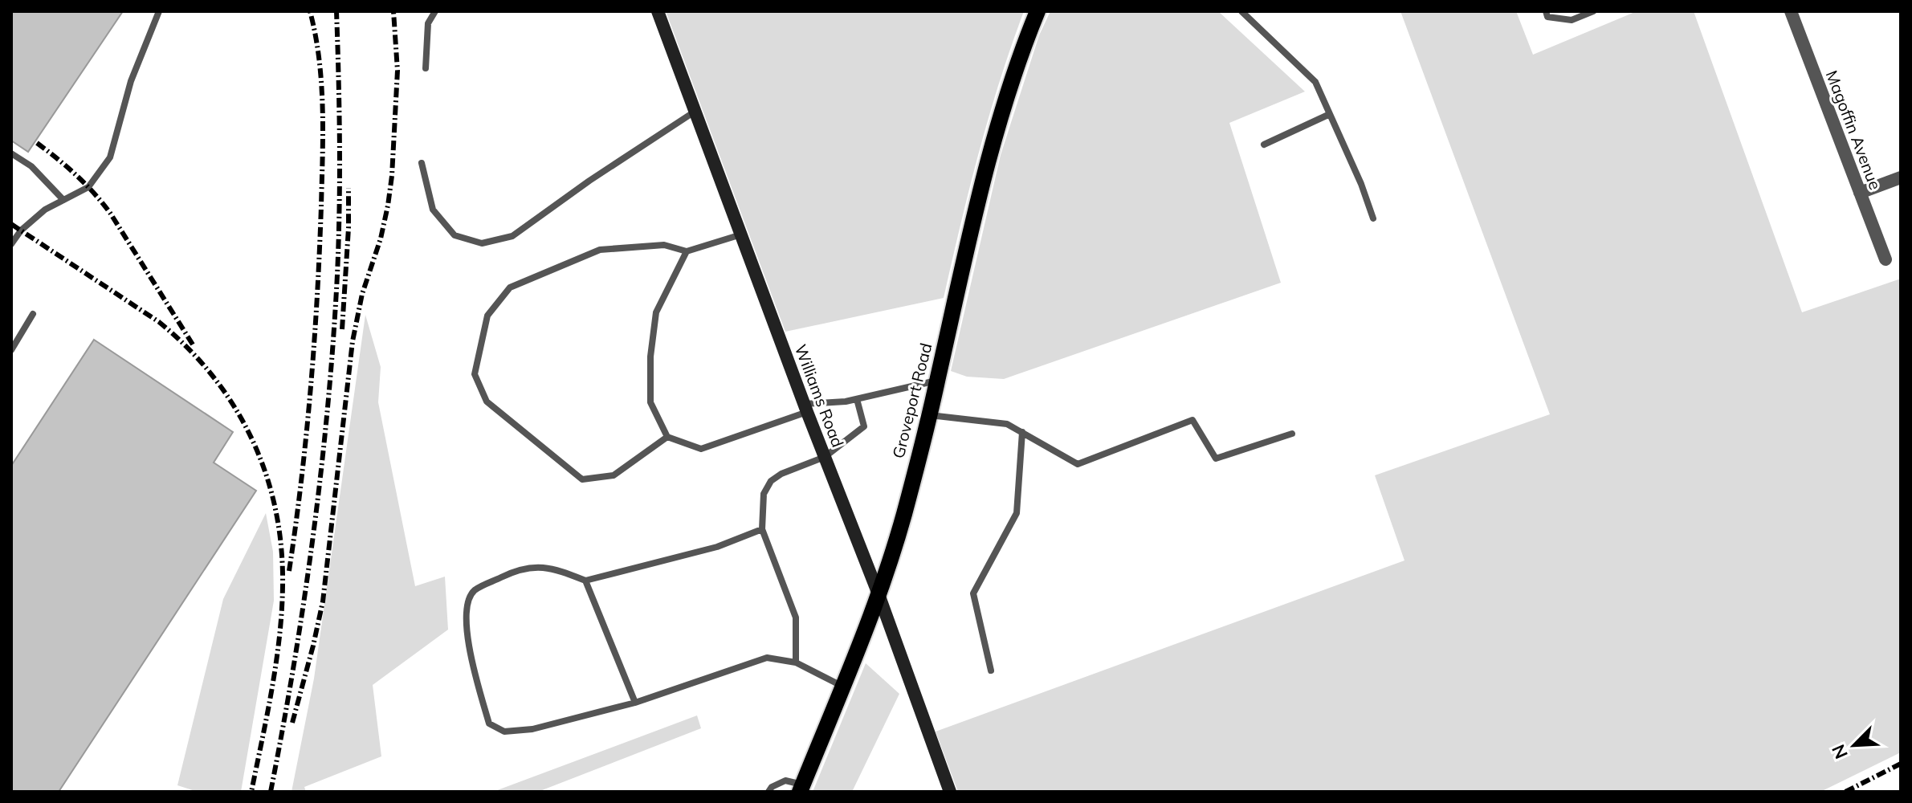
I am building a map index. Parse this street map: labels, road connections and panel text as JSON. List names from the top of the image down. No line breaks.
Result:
{"streets":{"main road":["Williams Road","Groveport Road"],"street":["Magoffin Avenue"]},"crossings":[["Williams Road","Groveport Road"]],"north":"bottom left"}
